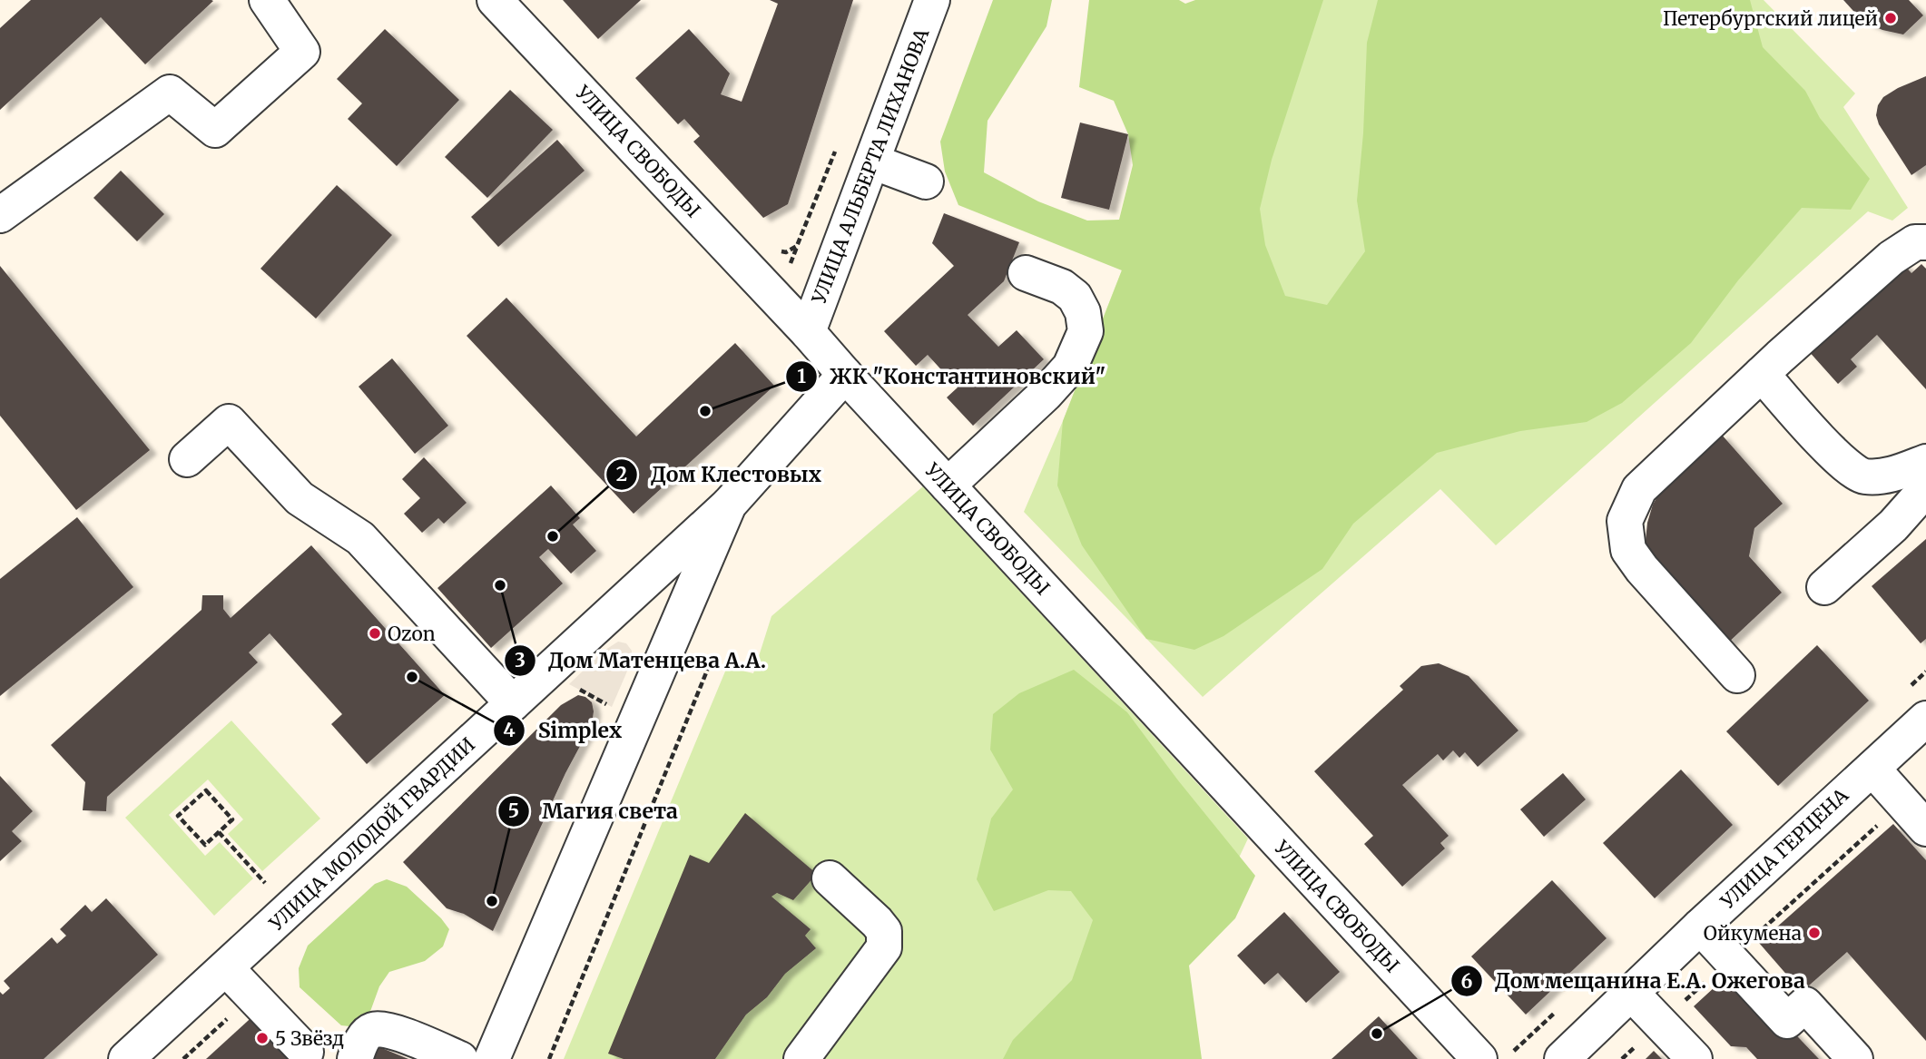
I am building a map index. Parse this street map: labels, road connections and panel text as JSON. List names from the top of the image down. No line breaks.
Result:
{"streets":{"street":["УЛИЦА СВОБОДЫ","УЛИЦА АЛЬБЕРТА ЛИХАНОВА","УЛИЦА МОЛОДОЙ ГВАРДИИ","УЛИЦА ГЕРЦЕНА"]},"crossings":[["УЛИЦА СВОБОДЫ","УЛИЦА АЛЬБЕРТА ЛИХАНОВА"]],"places":["Петербургский лицей","ЖК \"Константиновский\"","Дом Клестовых","Дом Матенцева А.А.","Ozon","Simplex","Магия света","Ойкумена","Дом мещанина Е.А. Ожегова","5 Звёзд"]}
